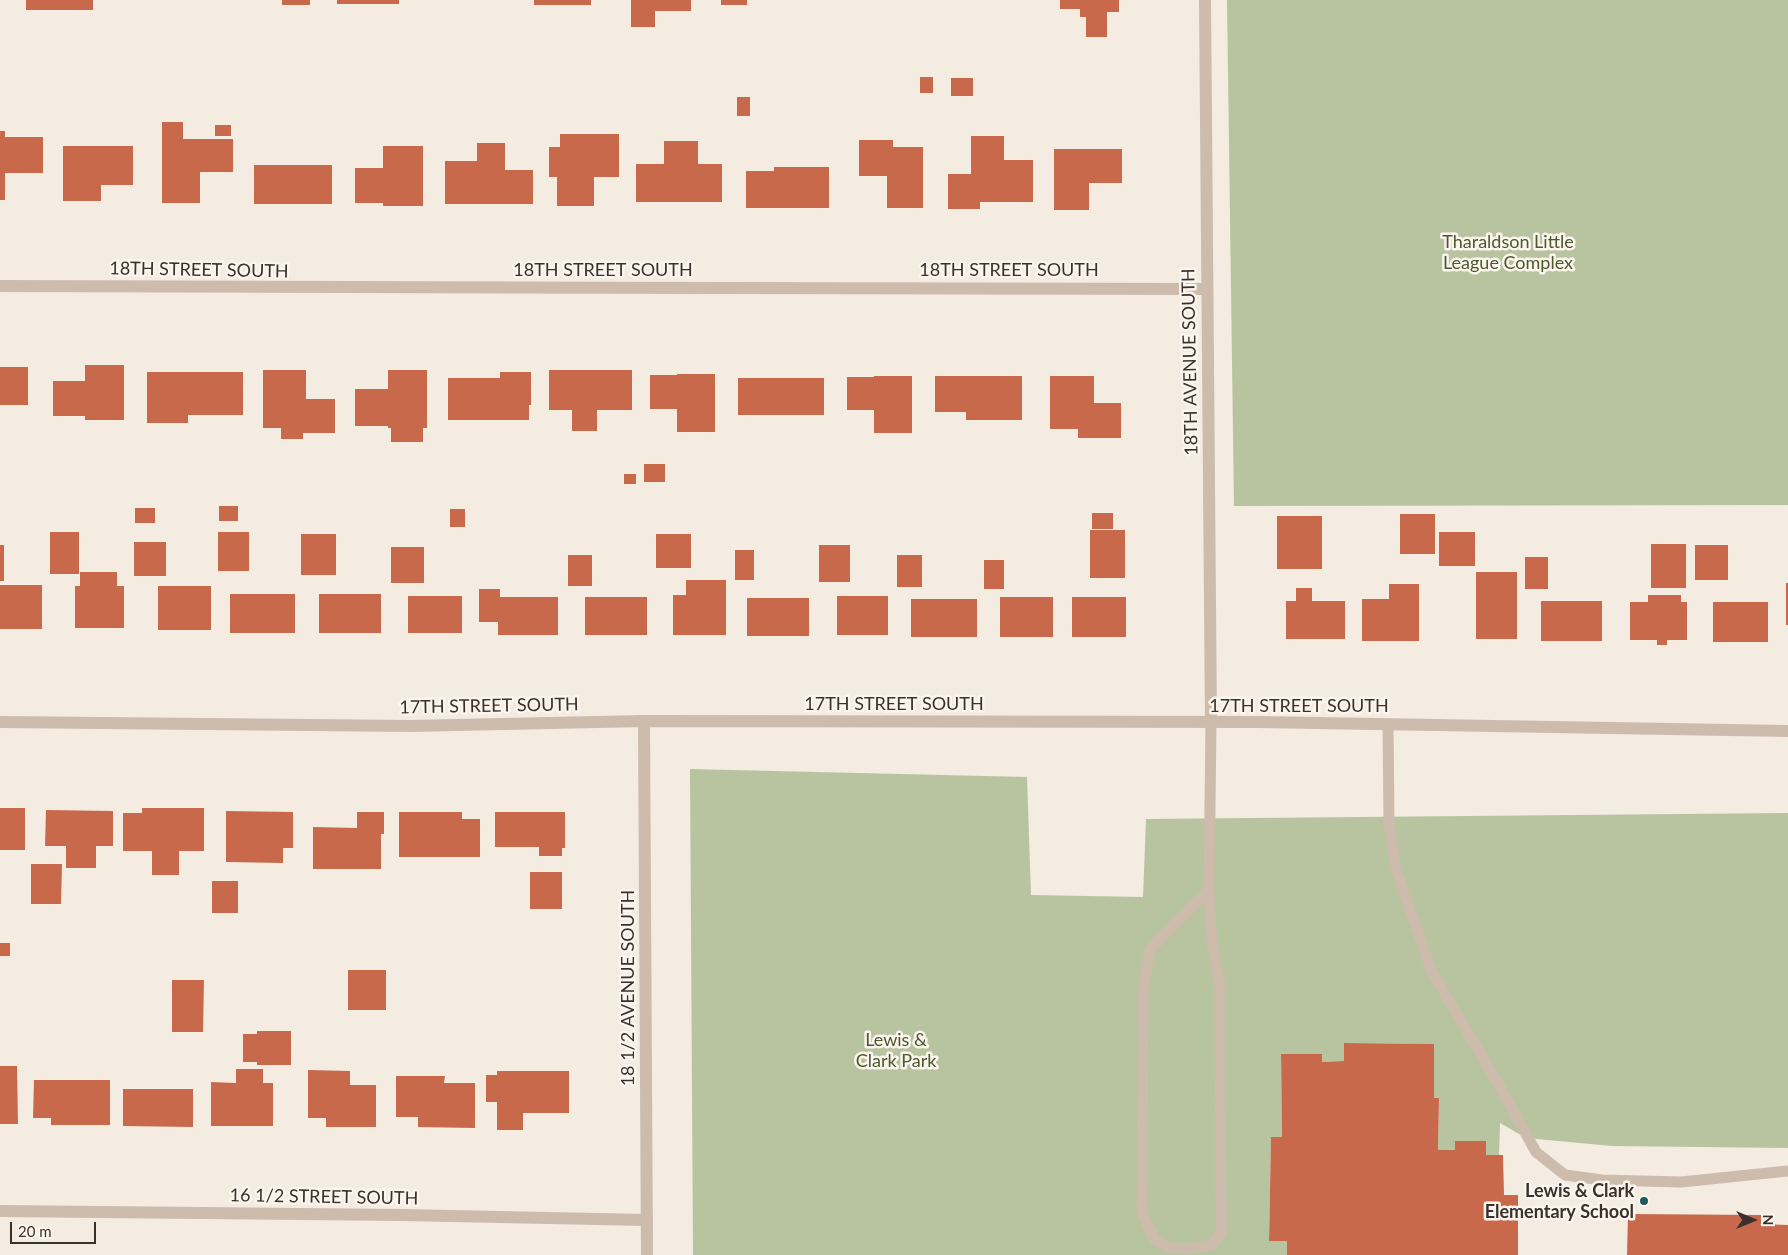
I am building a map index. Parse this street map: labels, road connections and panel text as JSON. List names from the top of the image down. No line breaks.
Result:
{"streets":{"street":["18TH STREET SOUTH","18TH AVENUE SOUTH","17TH STREET SOUTH","18 1/2 AVENUE SOUTH","16 1/2 STREET SOUTH"]},"crossings":[["18TH STREET SOUTH","18TH AVENUE SOUTH"],["18TH AVENUE SOUTH","17TH STREET SOUTH"],["17TH STREET SOUTH","18 1/2 AVENUE SOUTH"],["18 1/2 AVENUE SOUTH","16 1/2 STREET SOUTH"]],"parks":["Tharaldson Little League Complex","Lewis & Clark Park"],"places":["Lewis & Clark Elementary School"],"scale_bar":"20 m","north":"right"}
